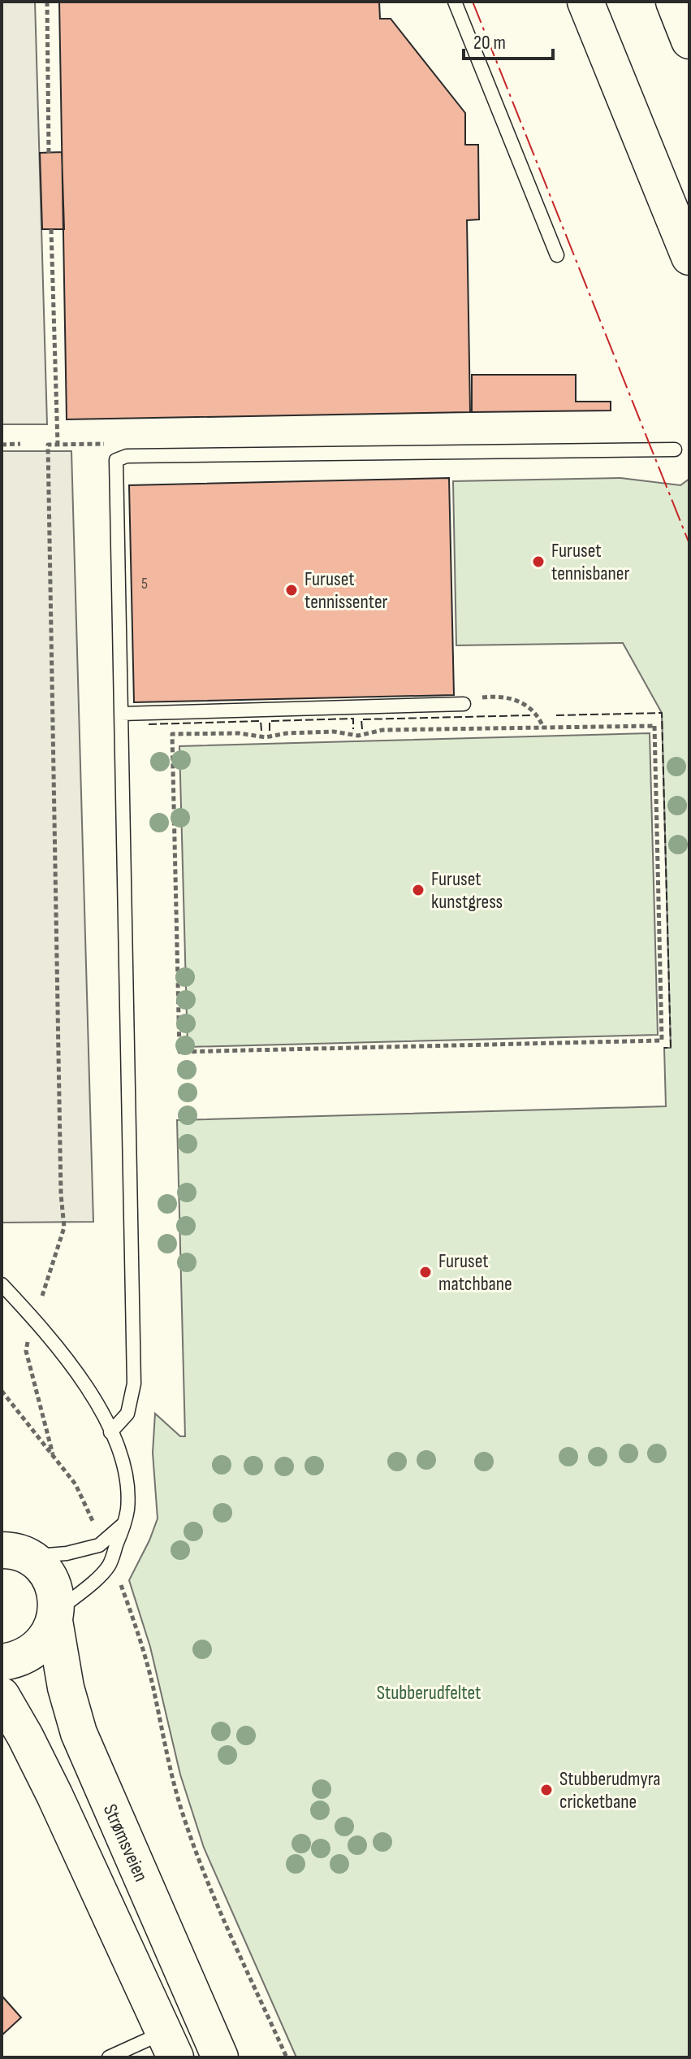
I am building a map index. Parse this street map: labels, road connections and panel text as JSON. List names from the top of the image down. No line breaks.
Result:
{"streets":{"main road":["Strømsveien"]},"parks":["Stubberudfeltet"],"places":["Furuset tennisbaner","Furuset tennissenter","Furuset kunstgress","Furuset matchbane","Stubberudmyra cricketbane"],"house_numbers":["5"],"scale_bar":"20 m"}
